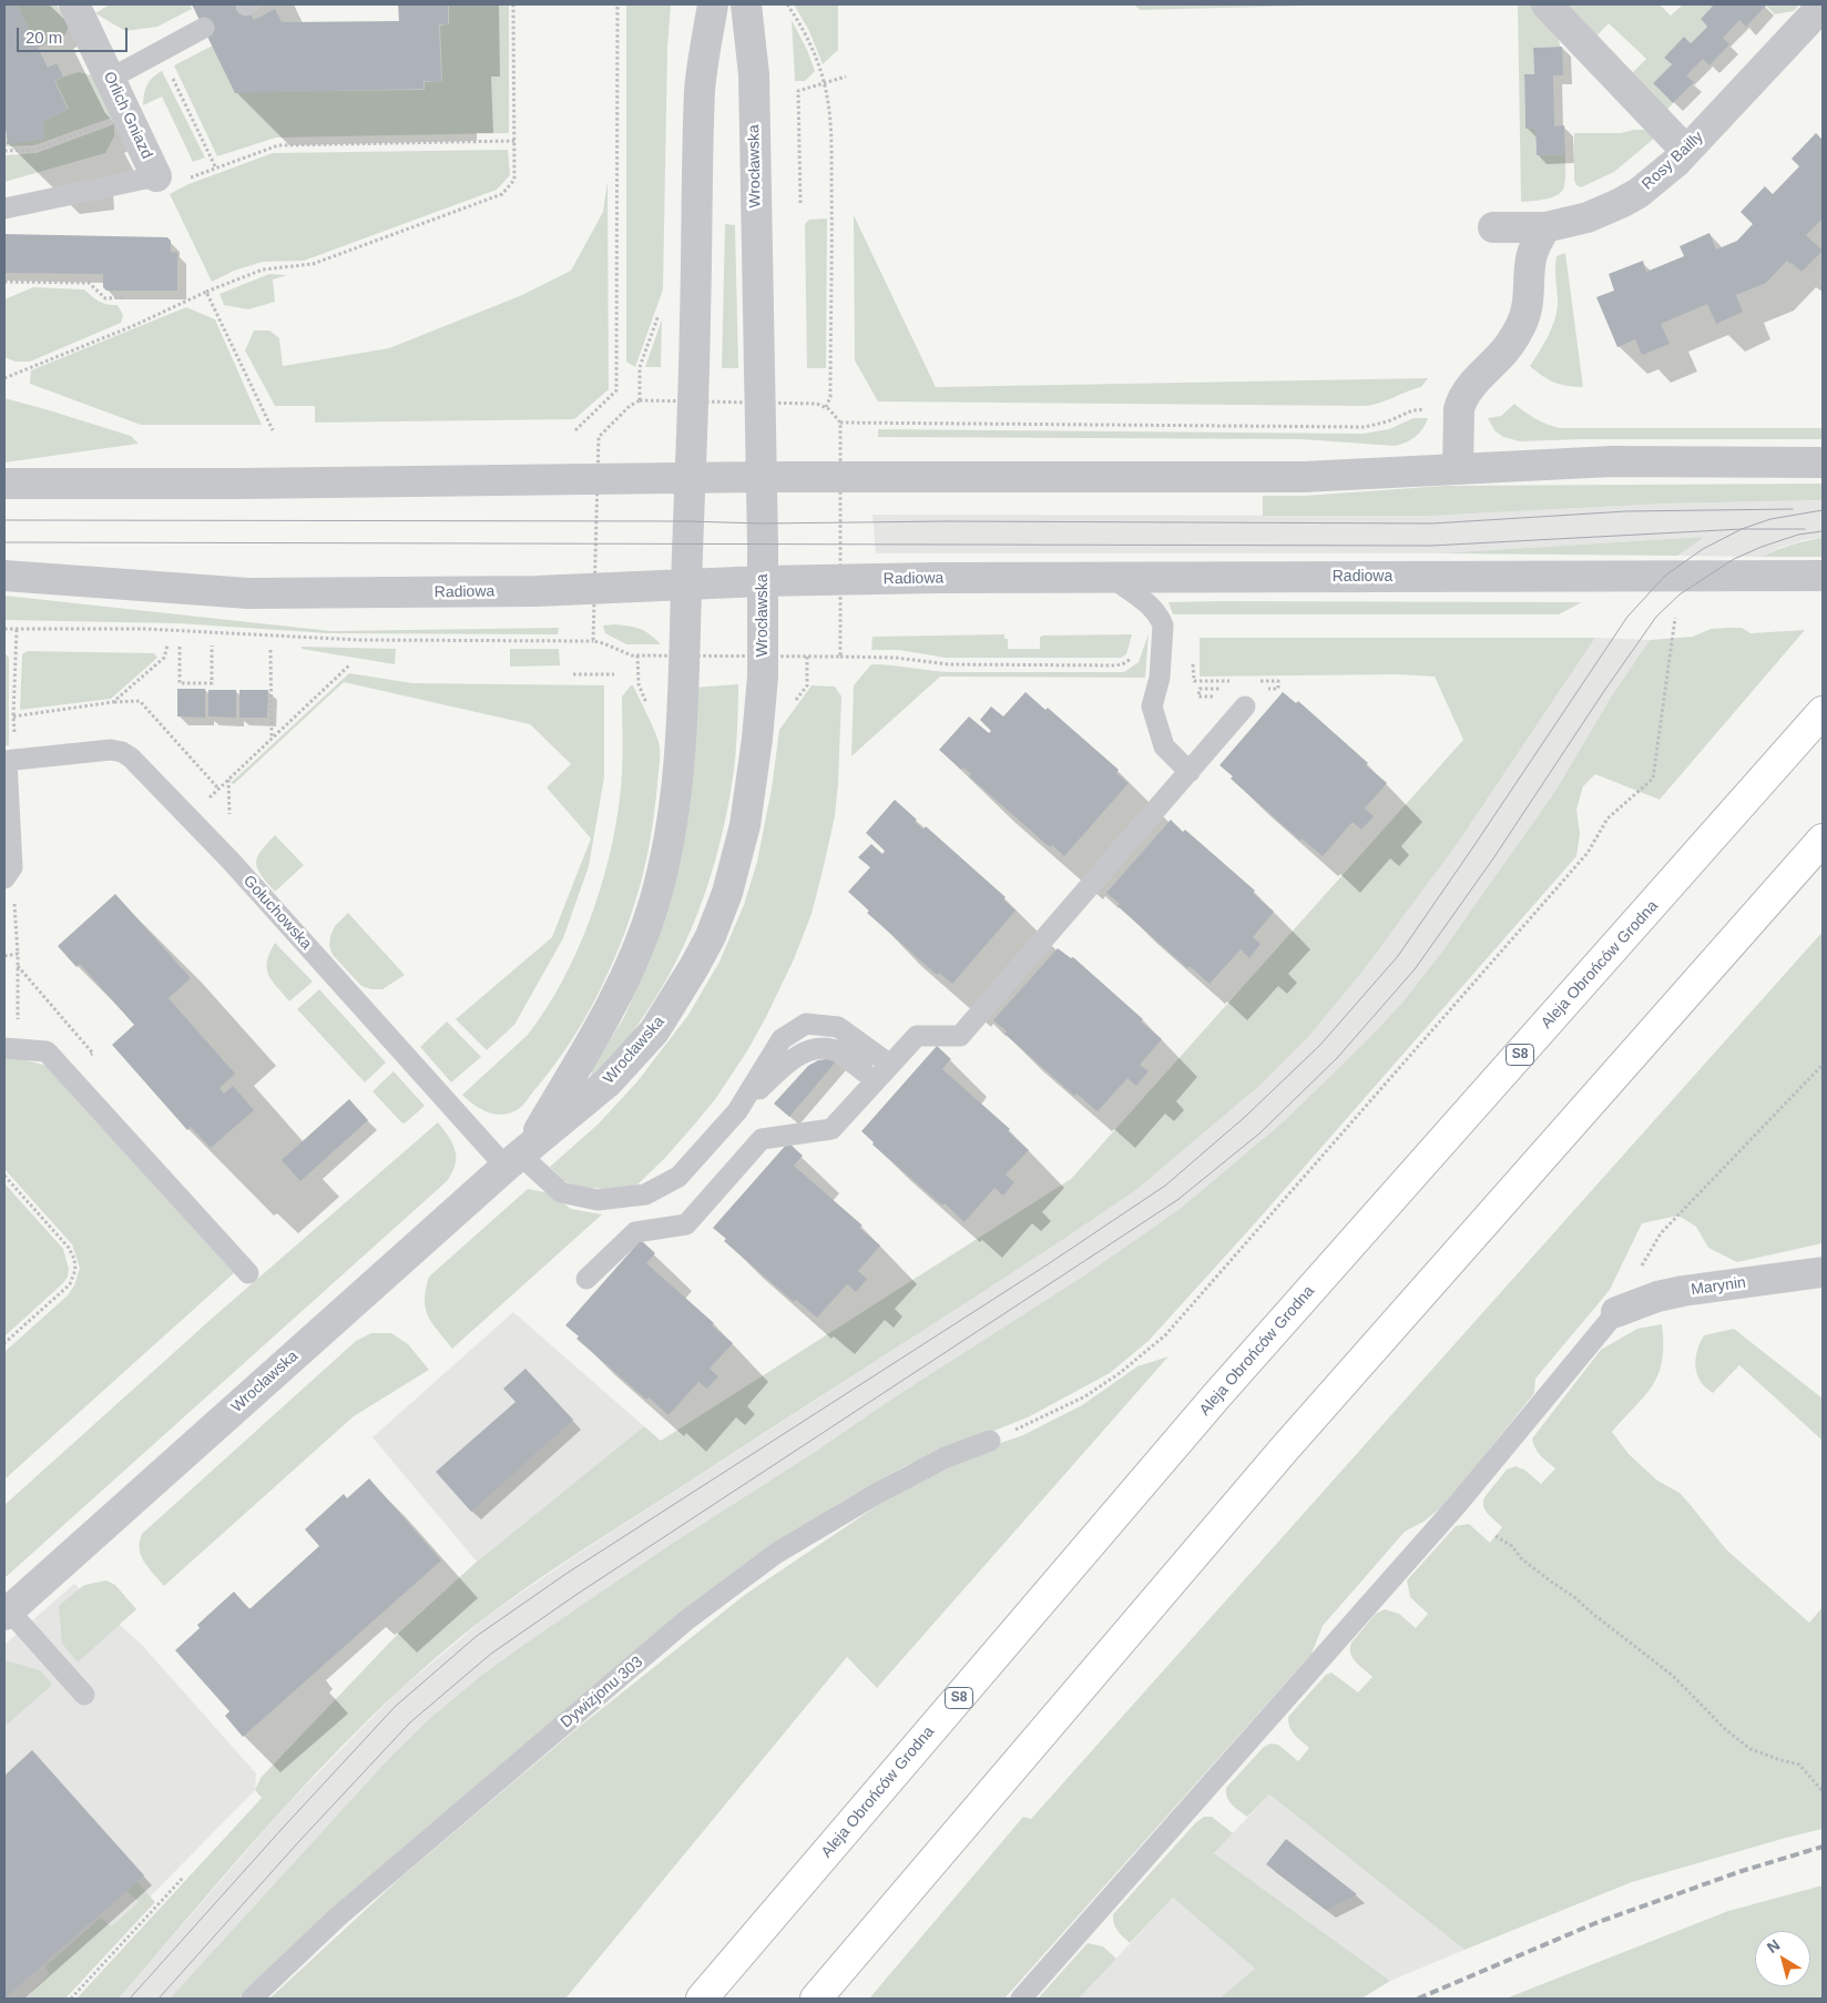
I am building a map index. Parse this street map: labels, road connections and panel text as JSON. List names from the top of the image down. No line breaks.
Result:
{"streets":{"highway":["Aleja Obrońców Grodna","S8"],"street":["Orlich Gniazd","Rosy Bailly","Wrocławska","Radiowa","Marynin"],"lane":["Gołuchowska","Dywizjonu 303"]},"crossings":[["Wrocławska","Radiowa"],["Wrocławska","Gołuchowska"]],"scale_bar":"20 m","north":"top left"}
